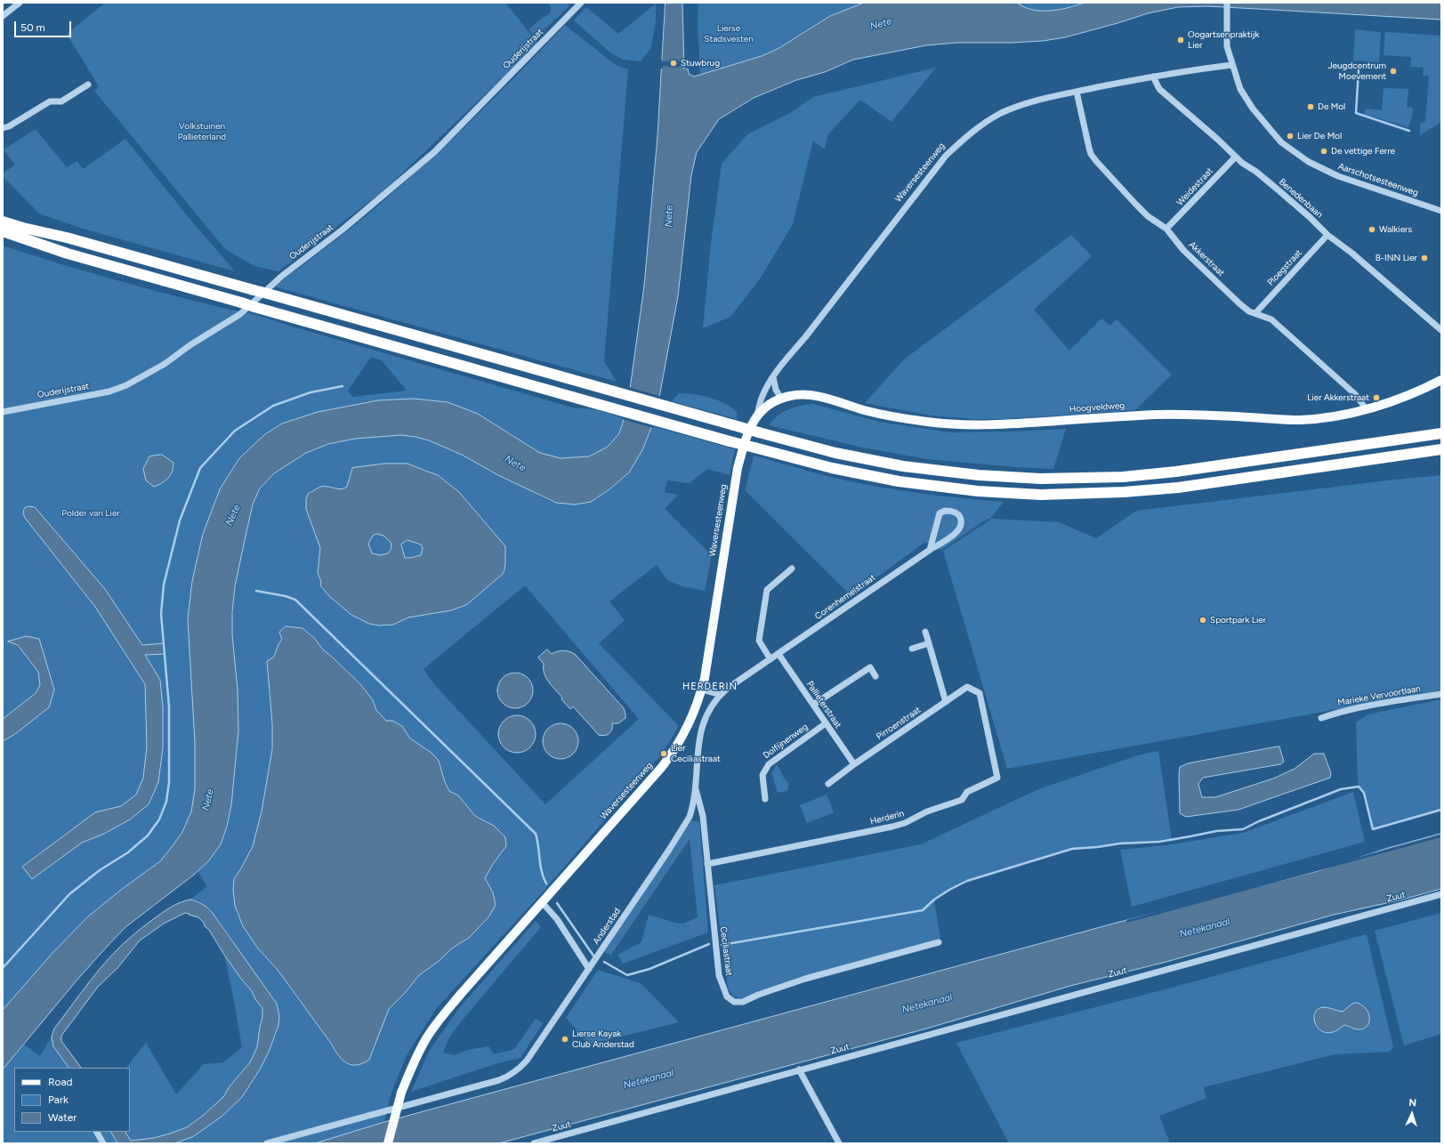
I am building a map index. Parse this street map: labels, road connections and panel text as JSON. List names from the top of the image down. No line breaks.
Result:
{"streets":{"main road":["Waversesteenweg","Hoogveldweg"],"street":["Ouderijstraat","Aarschotsesteenweg","Weidestraat","Benedenbaan","Akkerstraat","Ploegstraat","Corenhemelstraat","Marieke Vervoortlaan","Pallieterstraat","Pirroenstraat","Dolfijnenweg","Herderin","Zuut","Anderstad","Ceciliastraat"]},"crossings":[["Waversesteenweg","Aarschotsesteenweg"],["Waversesteenweg","Benedenbaan"],["Waversesteenweg","Akkerstraat"],["Waversesteenweg","Hoogveldweg"],["Weidestraat","Benedenbaan"],["Weidestraat","Akkerstraat"],["Benedenbaan","Ploegstraat"],["Akkerstraat","Ploegstraat"],["Akkerstraat","Hoogveldweg"],["Corenhemelstraat","Pallieterstraat"],["Corenhemelstraat","Ceciliastraat"],["Pallieterstraat","Pirroenstraat"],["Pallieterstraat","Dolfijnenweg"],["Pirroenstraat","Herderin"],["Herderin","Ceciliastraat"],["Anderstad","Ceciliastraat"]],"districts":["HERDERIN"],"water":["Nete","Netekanaal"],"parks":["Lierse Stadsvesten","Volkstuinen Pallieterland","Polder van Lier"],"places":["Oogartsenpraktijk Lier","Stuwbrug","Jeugdcentrum Moevement","De Mol","Lier De Mol","De vettige Ferre","Walkiers","B-INN Lier","Lier Akkerstraat","Sportpark Lier","Lier Ceciliastraat","Lierse Kayak Club Anderstad"],"legend":["Road","Park","Water"],"scale_bar":"50 m","north":"top"}
